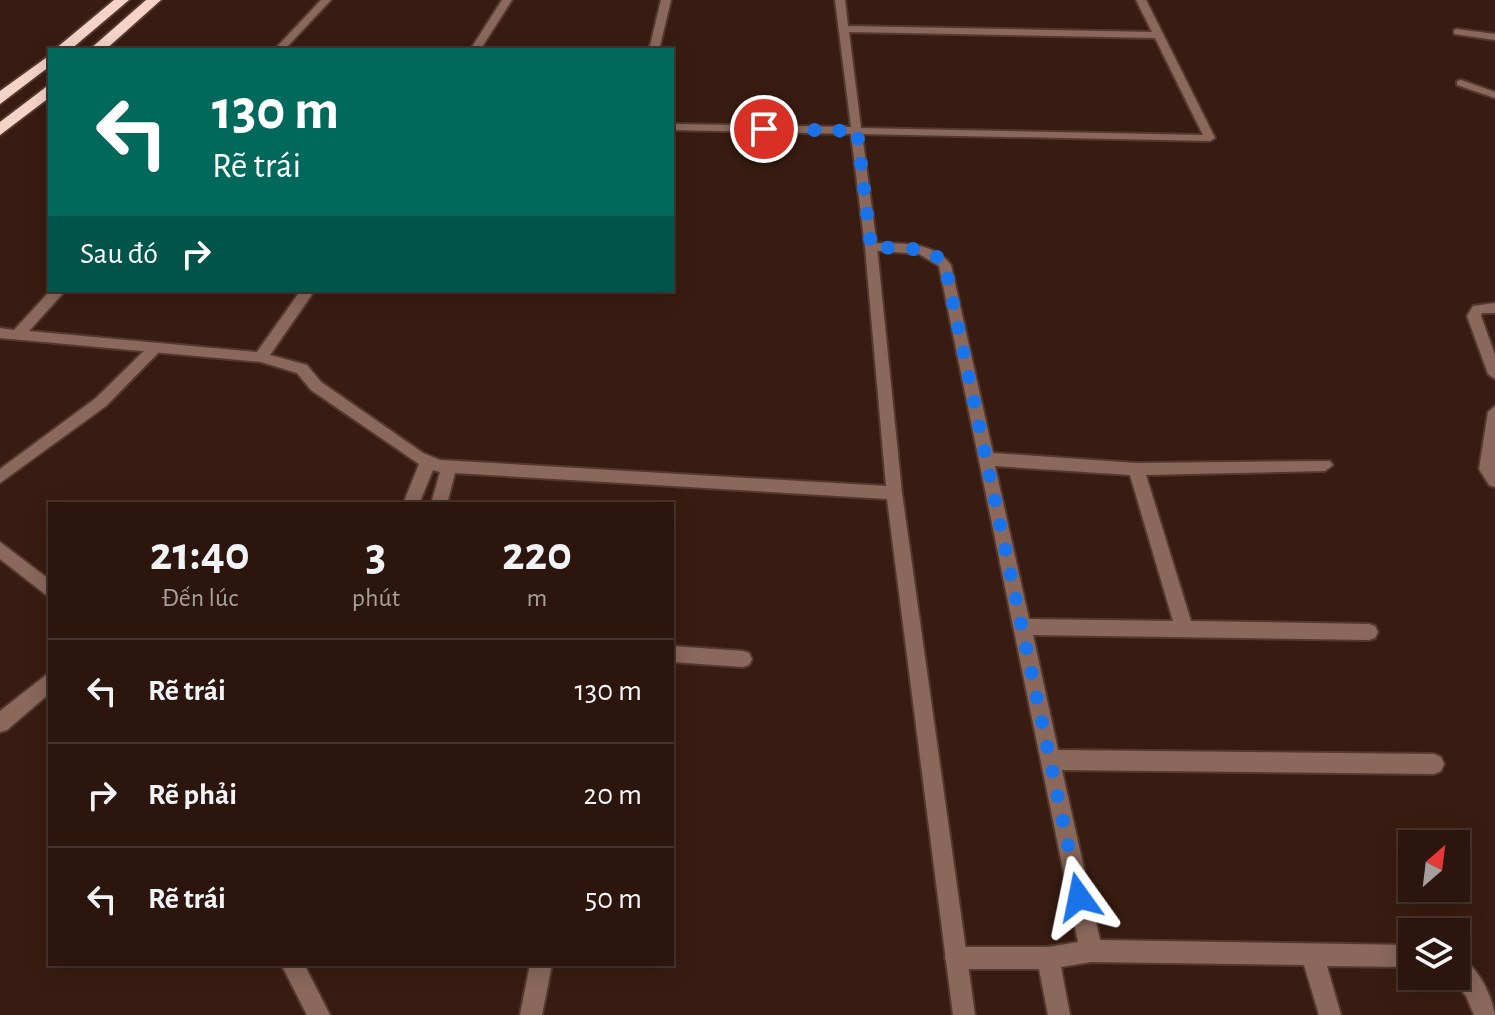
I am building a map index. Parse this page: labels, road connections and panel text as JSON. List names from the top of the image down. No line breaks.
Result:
{"north":"top right","page":{"turn":["130 m","Rẽ trái"],"then":"Sau đó","eta":["21:40","Đến lúc","3","phút","220","m"],"list":[{"name":"Rẽ trái","value":"130 m"},{"name":"Rẽ phải","value":"20 m"},{"name":"Rẽ trái","value":"50 m"}]}}
